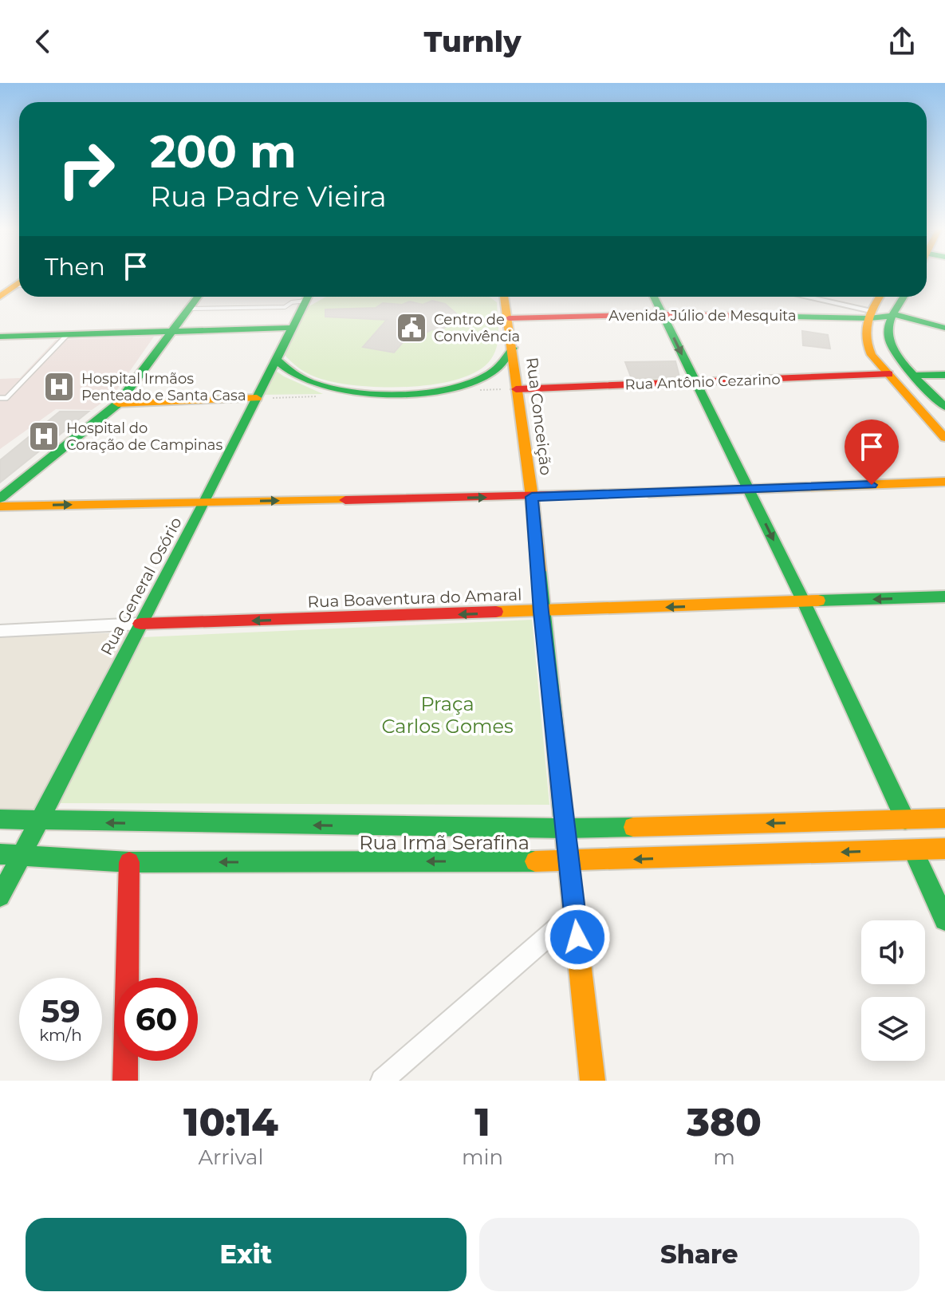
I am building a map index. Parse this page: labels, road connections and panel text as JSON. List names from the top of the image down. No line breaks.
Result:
{"streets":{"main road":["Avenida Júlio de Mesquita","Rua Antônio Cezarino","Rua Conceição","Rua General Osório","Rua Boaventura do Amaral","Rua Irmã Serafina"]},"crossings":[["Avenida Júlio de Mesquita","Rua Conceição"],["Rua Antônio Cezarino","Rua Conceição"],["Rua Conceição","Rua Boaventura do Amaral"],["Rua Conceição","Rua Irmã Serafina"],["Rua General Osório","Rua Boaventura do Amaral"],["Rua General Osório","Rua Irmã Serafina"]],"one_way":["Rua Irmã Serafina"],"parks":["Praça Carlos Gomes"],"places":{"public building":["Centro de Convivência"],"hospital":["Hospital Irmãos Penteado e Santa Casa","Hospital do Coração de Campinas"]},"page":{"header":"Turnly","turn":["200 m","Rua Padre Vieira"],"then":"Then","speed":"59 km/h","limit":"60","eta":["10:14","Arrival","1","min","380","m"],"buttons":["Exit","Share"]}}
